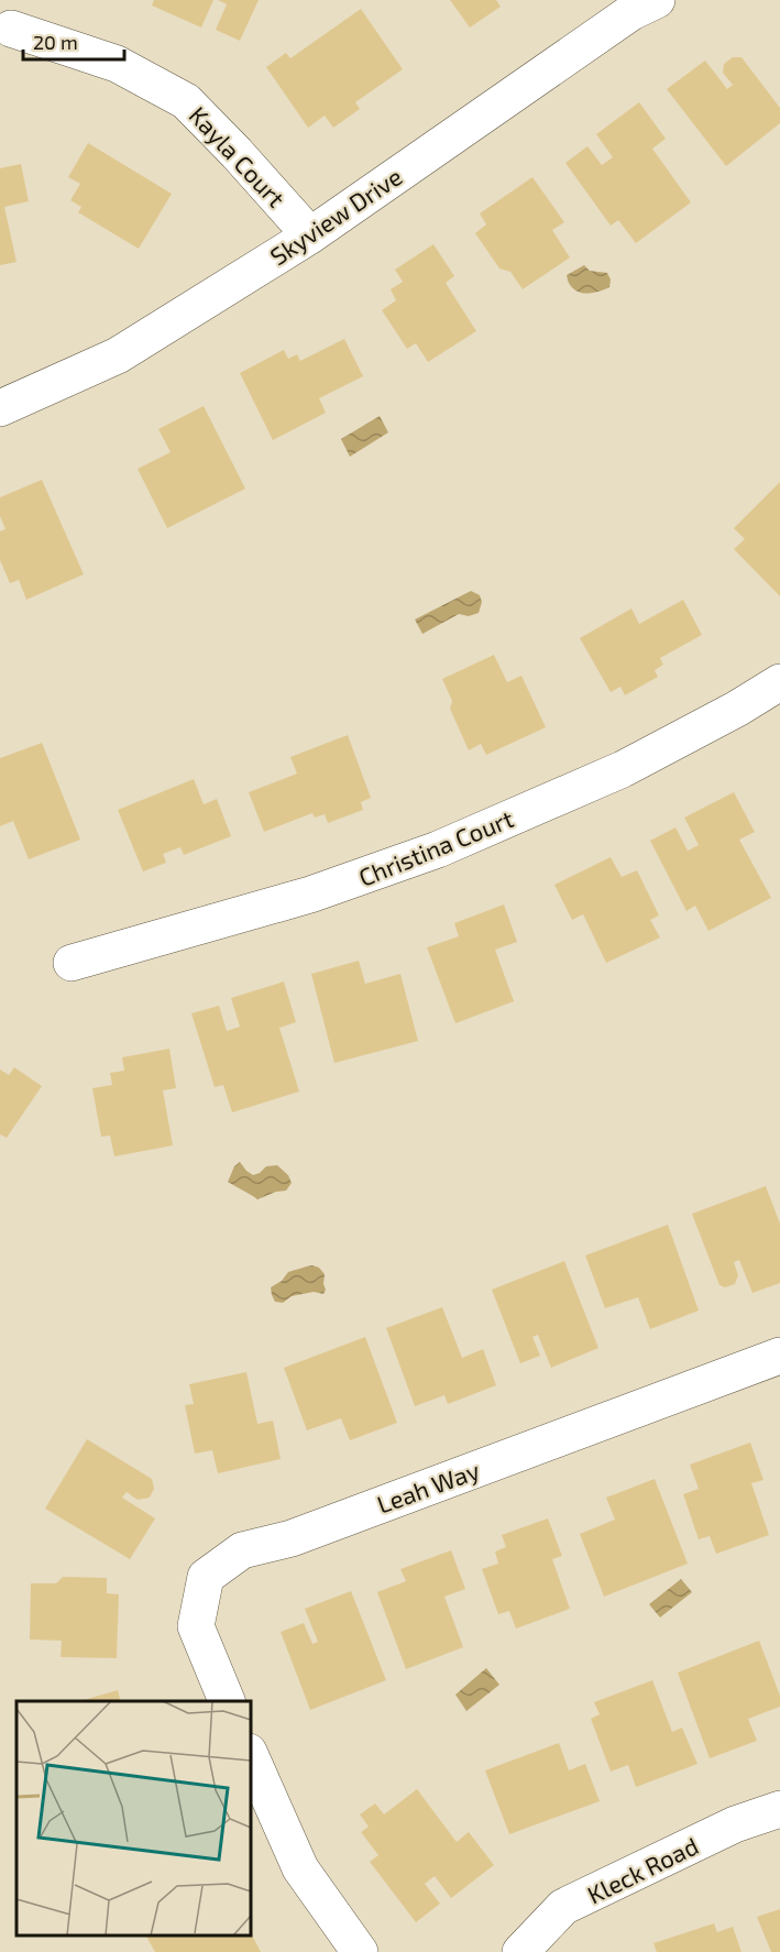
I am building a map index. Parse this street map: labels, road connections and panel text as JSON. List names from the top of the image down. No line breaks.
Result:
{"streets":{"street":["Kayla Court","Skyview Drive","Christina Court","Leah Way","Kleck Road"]},"crossings":[["Kayla Court","Skyview Drive"]],"scale_bar":"20 m"}
